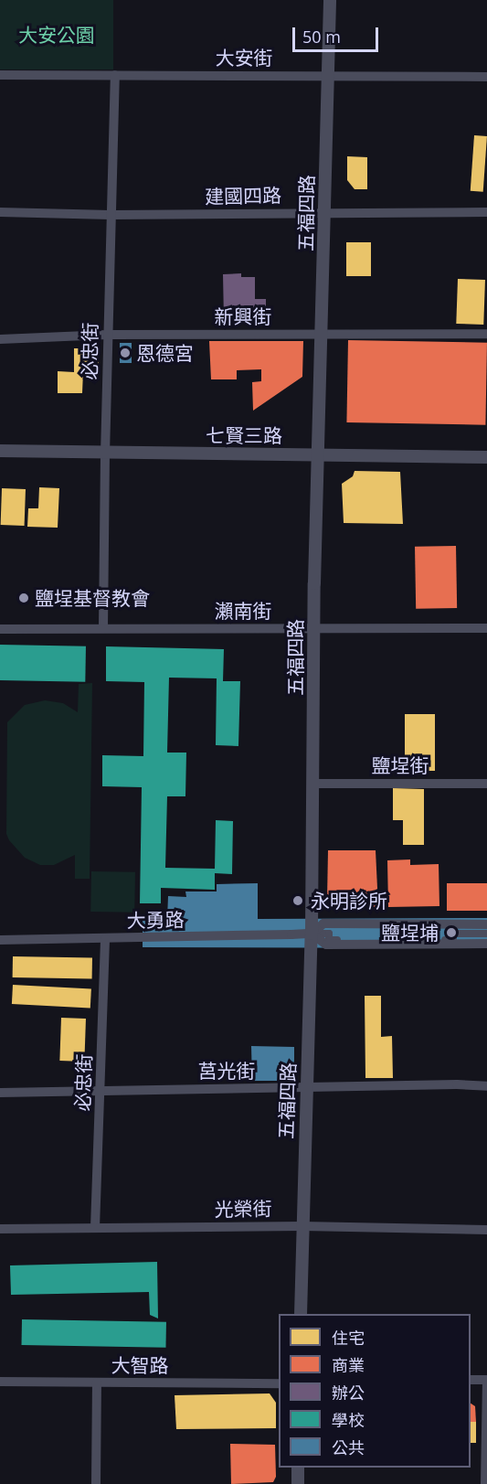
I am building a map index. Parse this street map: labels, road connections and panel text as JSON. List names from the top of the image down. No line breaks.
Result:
{"streets":{"street":["大安街","建國四路","五福四路","新興街","必忠街","七賢三路","瀨南街","鹽埕街","大勇路","莒光街","光榮街","大智路"]},"crossings":[["大安街","五福四路"],["大安街","必忠街"],["建國四路","五福四路"],["建國四路","必忠街"],["五福四路","新興街"],["五福四路","七賢三路"],["五福四路","瀨南街"],["五福四路","鹽埕街"],["五福四路","大勇路"],["五福四路","莒光街"],["五福四路","光榮街"],["新興街","必忠街"],["必忠街","七賢三路"],["必忠街","瀨南街"],["必忠街","大勇路"],["必忠街","莒光街"],["必忠街","光榮街"]],"parks":["大安公園"],"places":["恩德宮","鹽埕基督教會","永明診所","鹽埕埔"],"legend":["住宅","商業","辦公","學校","公共"],"scale_bar":"50 m"}
